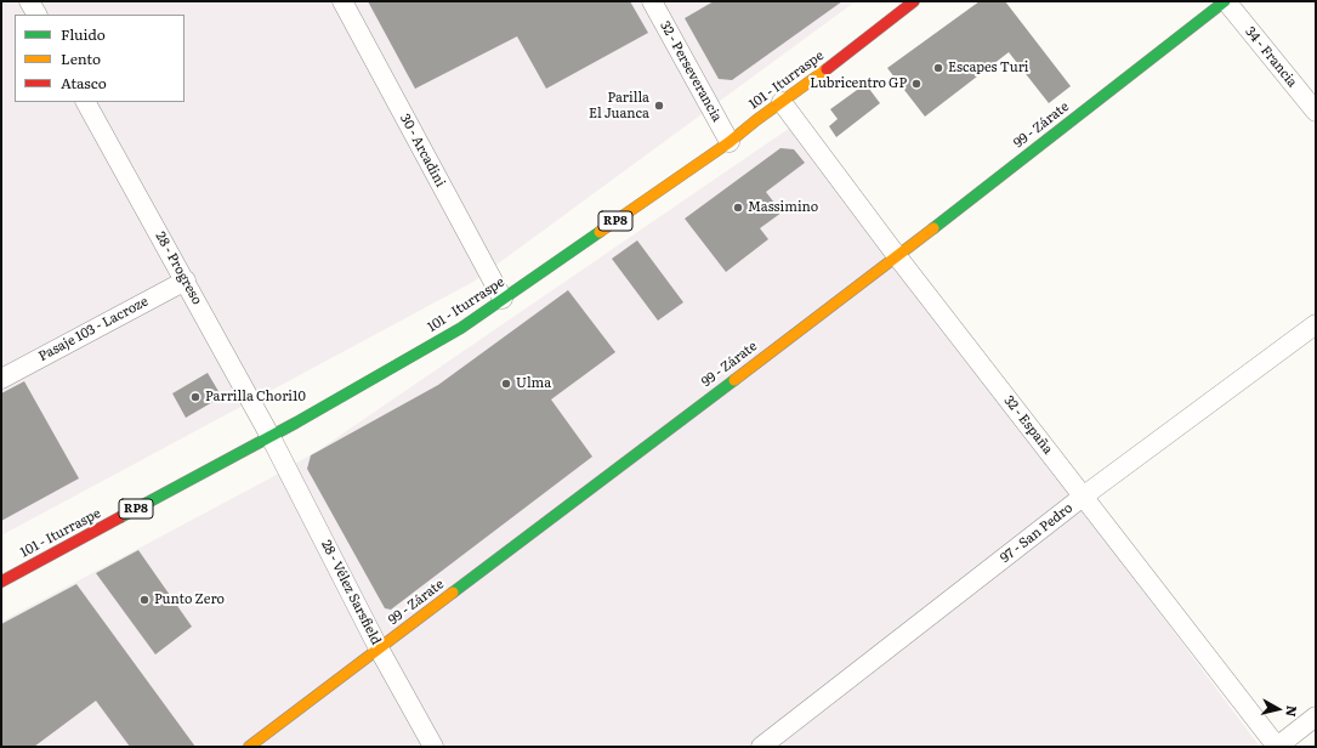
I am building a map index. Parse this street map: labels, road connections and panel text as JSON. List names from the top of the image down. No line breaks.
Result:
{"streets":{"street":["34 - Francia","32 - Perseverancia","101 - Iturraspe","99 - Zárate","30 - Arcadini","RP8","28 - Progreso","Pasaje 103 - Lacroze","32 - España","97 - San Pedro","28 - Vélez Sarsfield"]},"crossings":[["34 - Francia","99 - Zárate"],["32 - Perseverancia","101 - Iturraspe"],["101 - Iturraspe","30 - Arcadini"],["101 - Iturraspe","28 - Progreso"],["101 - Iturraspe","32 - España"],["101 - Iturraspe","28 - Vélez Sarsfield"],["99 - Zárate","32 - España"],["99 - Zárate","28 - Vélez Sarsfield"],["28 - Progreso","Pasaje 103 - Lacroze"],["28 - Progreso","28 - Vélez Sarsfield"],["32 - España","97 - San Pedro"]],"places":["Escapes Turi","Lubricentro GP","Parilla El Juanca","Massimino","Ulma","Parrilla Chori10","Punto Zero"],"legend":["Fluido","Lento","Atasco"],"north":"right"}
